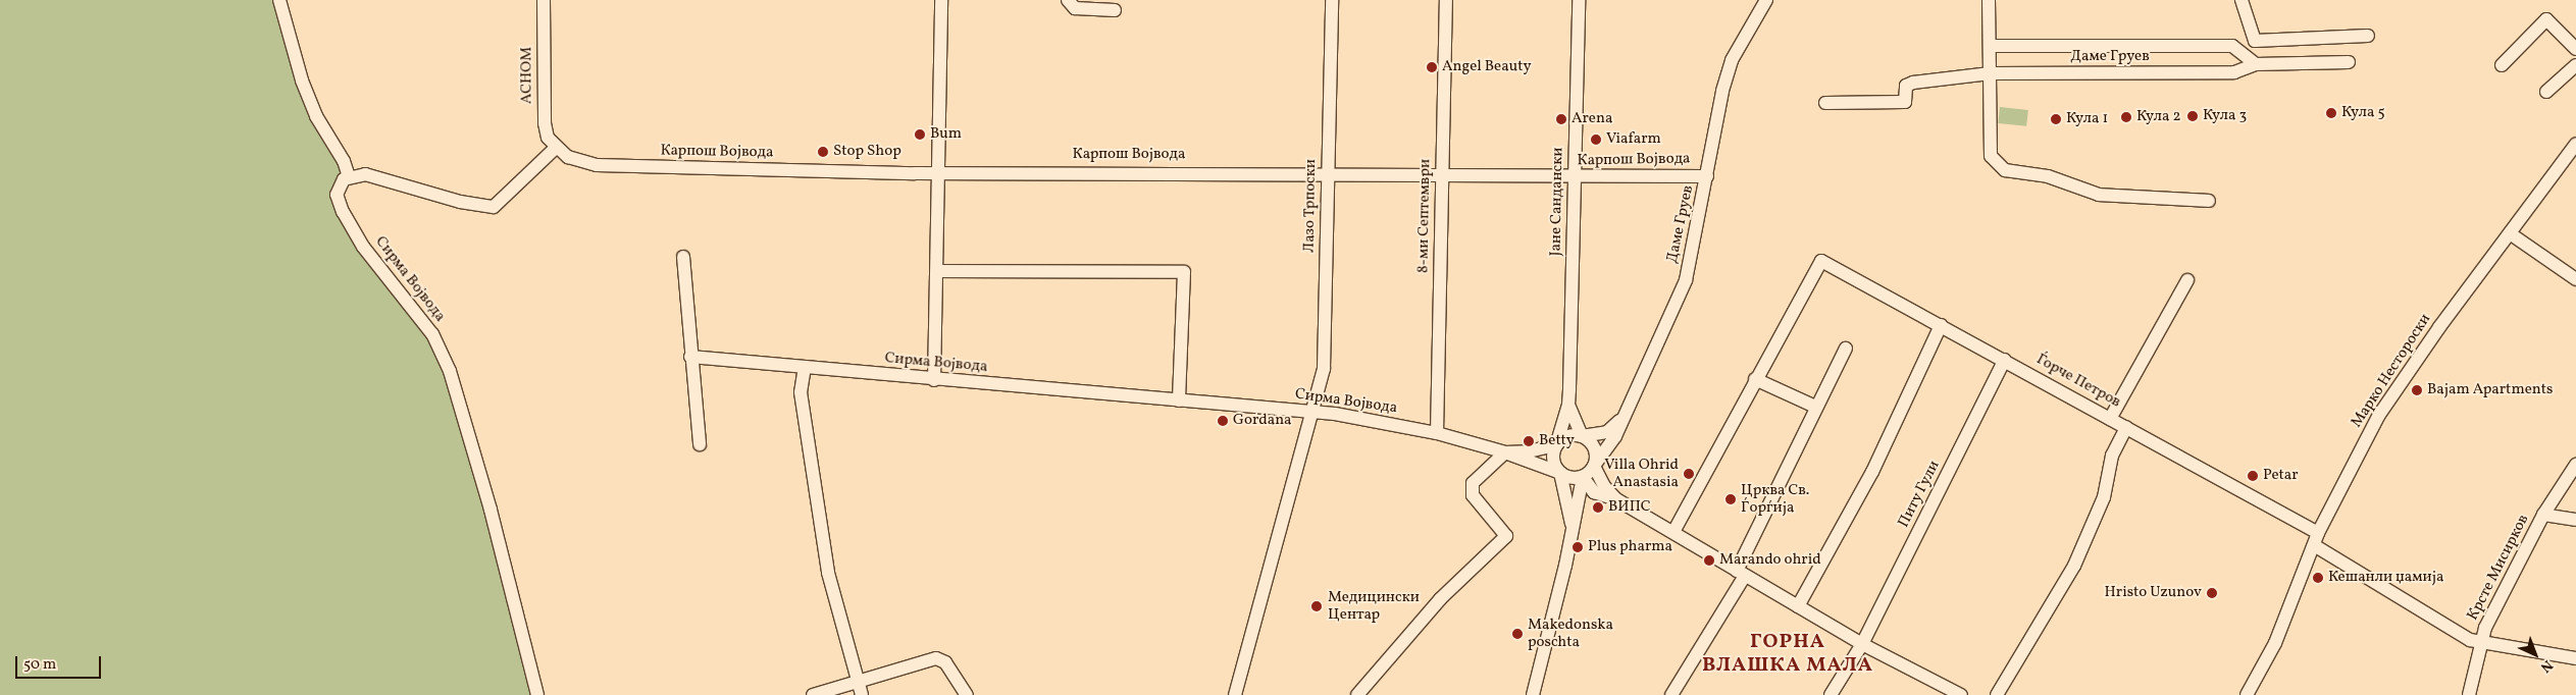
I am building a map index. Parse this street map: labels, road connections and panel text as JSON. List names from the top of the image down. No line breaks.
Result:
{"streets":{"street":["Даме Груев","АСНОМ","Карпош Војвода","Јане Сандански","Лазо Трпоски","8-ми Септември","Сирма Војвода","Марко Нестороски","Ѓорче Петров","Питу Гули","Крсте Мисирков"]},"crossings":[["Даме Груев","Карпош Војвода"],["Даме Груев","Јане Сандански"],["АСНОМ","Карпош Војвода"],["Карпош Војвода","Јане Сандански"],["Карпош Војвода","Лазо Трпоски"],["Карпош Војвода","8-ми Септември"],["Лазо Трпоски","Сирма Војвода"],["8-ми Септември","Сирма Војвода"],["Марко Нестороски","Ѓорче Петров"],["Ѓорче Петров","Питу Гули"],["Ѓорче Петров","Крсте Мисирков"]],"districts":["ГОРНА ВЛАШКА МАЛА"],"places":["Angel Beauty","Кула 5","Кула 3","Кула 2","Arena","Кула 1","Bum","Viafarm","Stop Shop","Bajam Apartments","Gordana","Betty","Villa Ohrid Anastasia","Petar","Црква Св. Ѓoрѓијa","ВИПС","Plus pharma","Marando ohrid","Кешанли џамија","Hristo Uzunov","Медицински Центар","Makedonska poschta"],"scale_bar":"50 m","north":"bottom right"}
